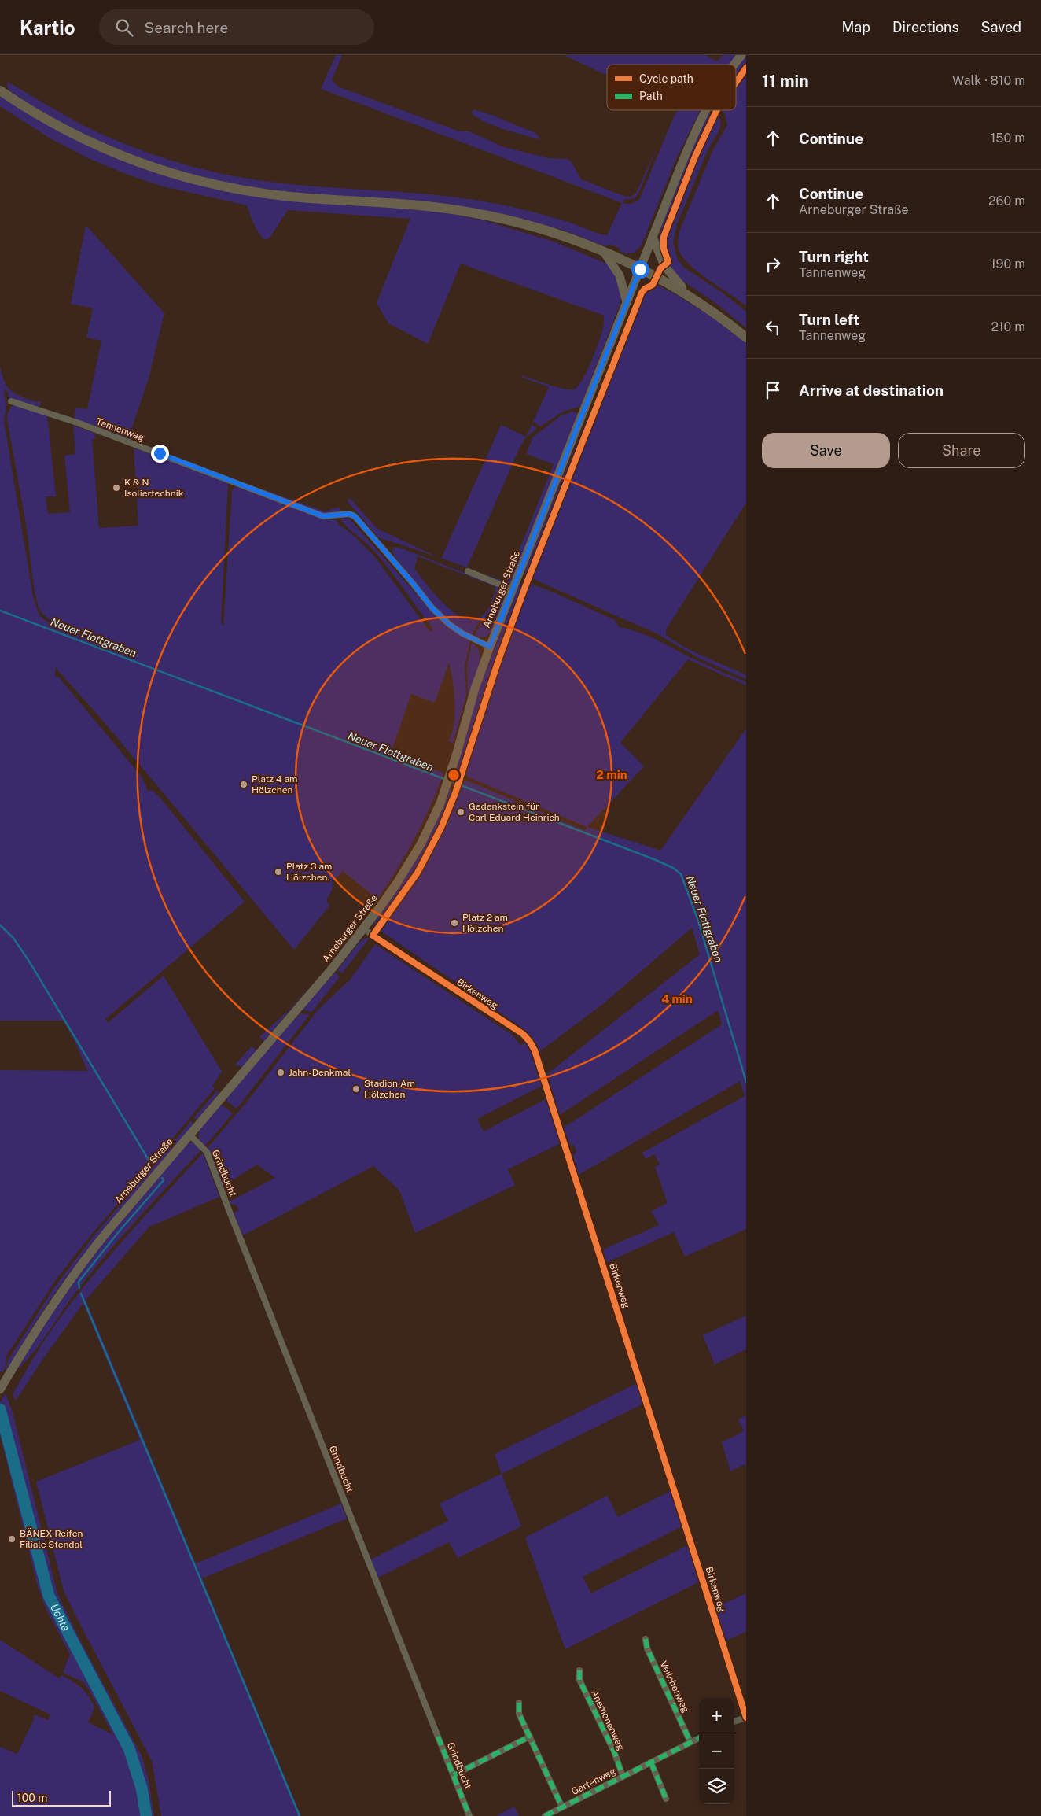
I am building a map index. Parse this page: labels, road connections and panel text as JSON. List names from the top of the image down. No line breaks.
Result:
{"streets":{"main road":["Arneburger Straße"],"street":["Tannenweg","Birkenweg","Grindbucht","Veilchenweg","Anemonenweg","Gartenweg"]},"crossings":[["Tannenweg","Arneburger Straße"],["Arneburger Straße","Birkenweg"],["Arneburger Straße","Grindbucht"],["Veilchenweg","Gartenweg"],["Anemonenweg","Gartenweg"]],"water":["Neuer Flottgraben","Uchte"],"places":["K & N Isoliertechnik","Platz 4 am Hölzchen","Gedenkstein für Carl Eduard Heinrich","Platz 3 am Hölzchen.","Platz 2 am Hölzchen","Jahn-Denkmal","Stadion Am Hölzchen","BÄNEX Reifen Filiale Stendal"],"legend":["Cycle path","Path"],"scale_bar":"100 m","page":{"header":"Kartio","search":"Search here","nav":["Map","Directions","Saved"],"heading":["11 min","Walk · 810 m"],"list":[["Continue","150 m"],["Continue","Arneburger Straße","260 m"],["Turn right","Tannenweg","190 m"],["Turn left","Tannenweg","210 m"],"Arrive at destination"],"buttons":["Save","Share"],"map_buttons":["+","−"],"scale":"100 m"},"rings":["2 min","4 min"]}
